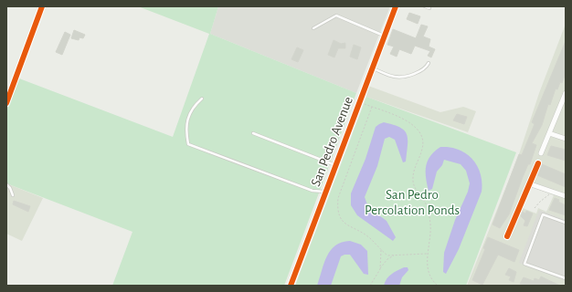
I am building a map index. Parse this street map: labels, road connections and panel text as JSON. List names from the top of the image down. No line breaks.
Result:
{"streets":{"street":["San Pedro Avenue"]},"parks":["San Pedro Percolation Ponds"]}
